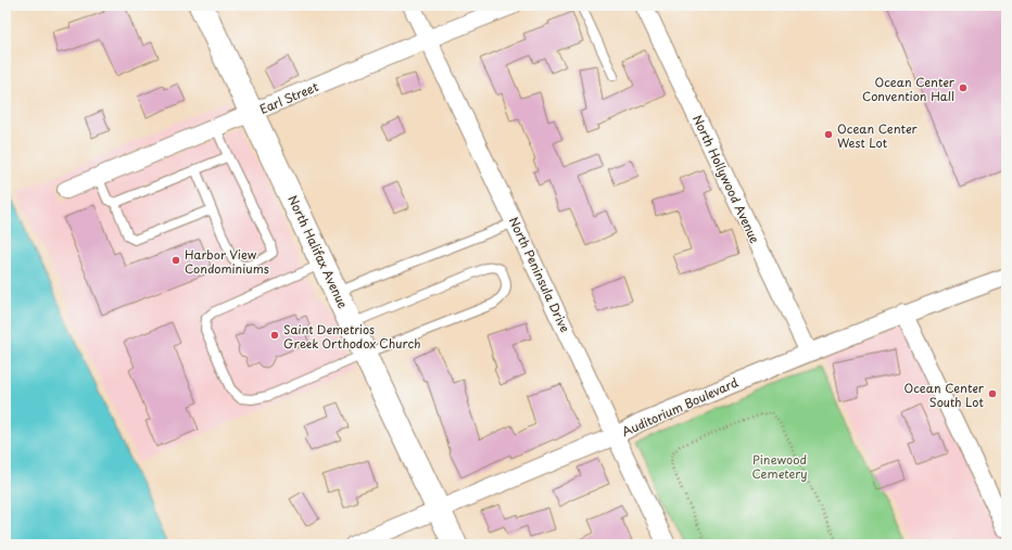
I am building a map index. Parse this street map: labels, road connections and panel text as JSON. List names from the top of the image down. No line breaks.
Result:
{"streets":{"street":["Earl Street","North Hollywood Avenue","North Halifax Avenue","North Peninsula Drive","Auditorium Boulevard"]},"crossings":[["Earl Street","North Halifax Avenue"],["Earl Street","North Peninsula Drive"],["North Hollywood Avenue","Auditorium Boulevard"],["North Halifax Avenue","Auditorium Boulevard"],["North Peninsula Drive","Auditorium Boulevard"]],"parks":["Pinewood Cemetery"],"places":["Ocean Center Convention Hall","Ocean Center West Lot","Harbor View Condominiums","Saint Demetrios Greek Orthodox Church","Ocean Center South Lot"]}
